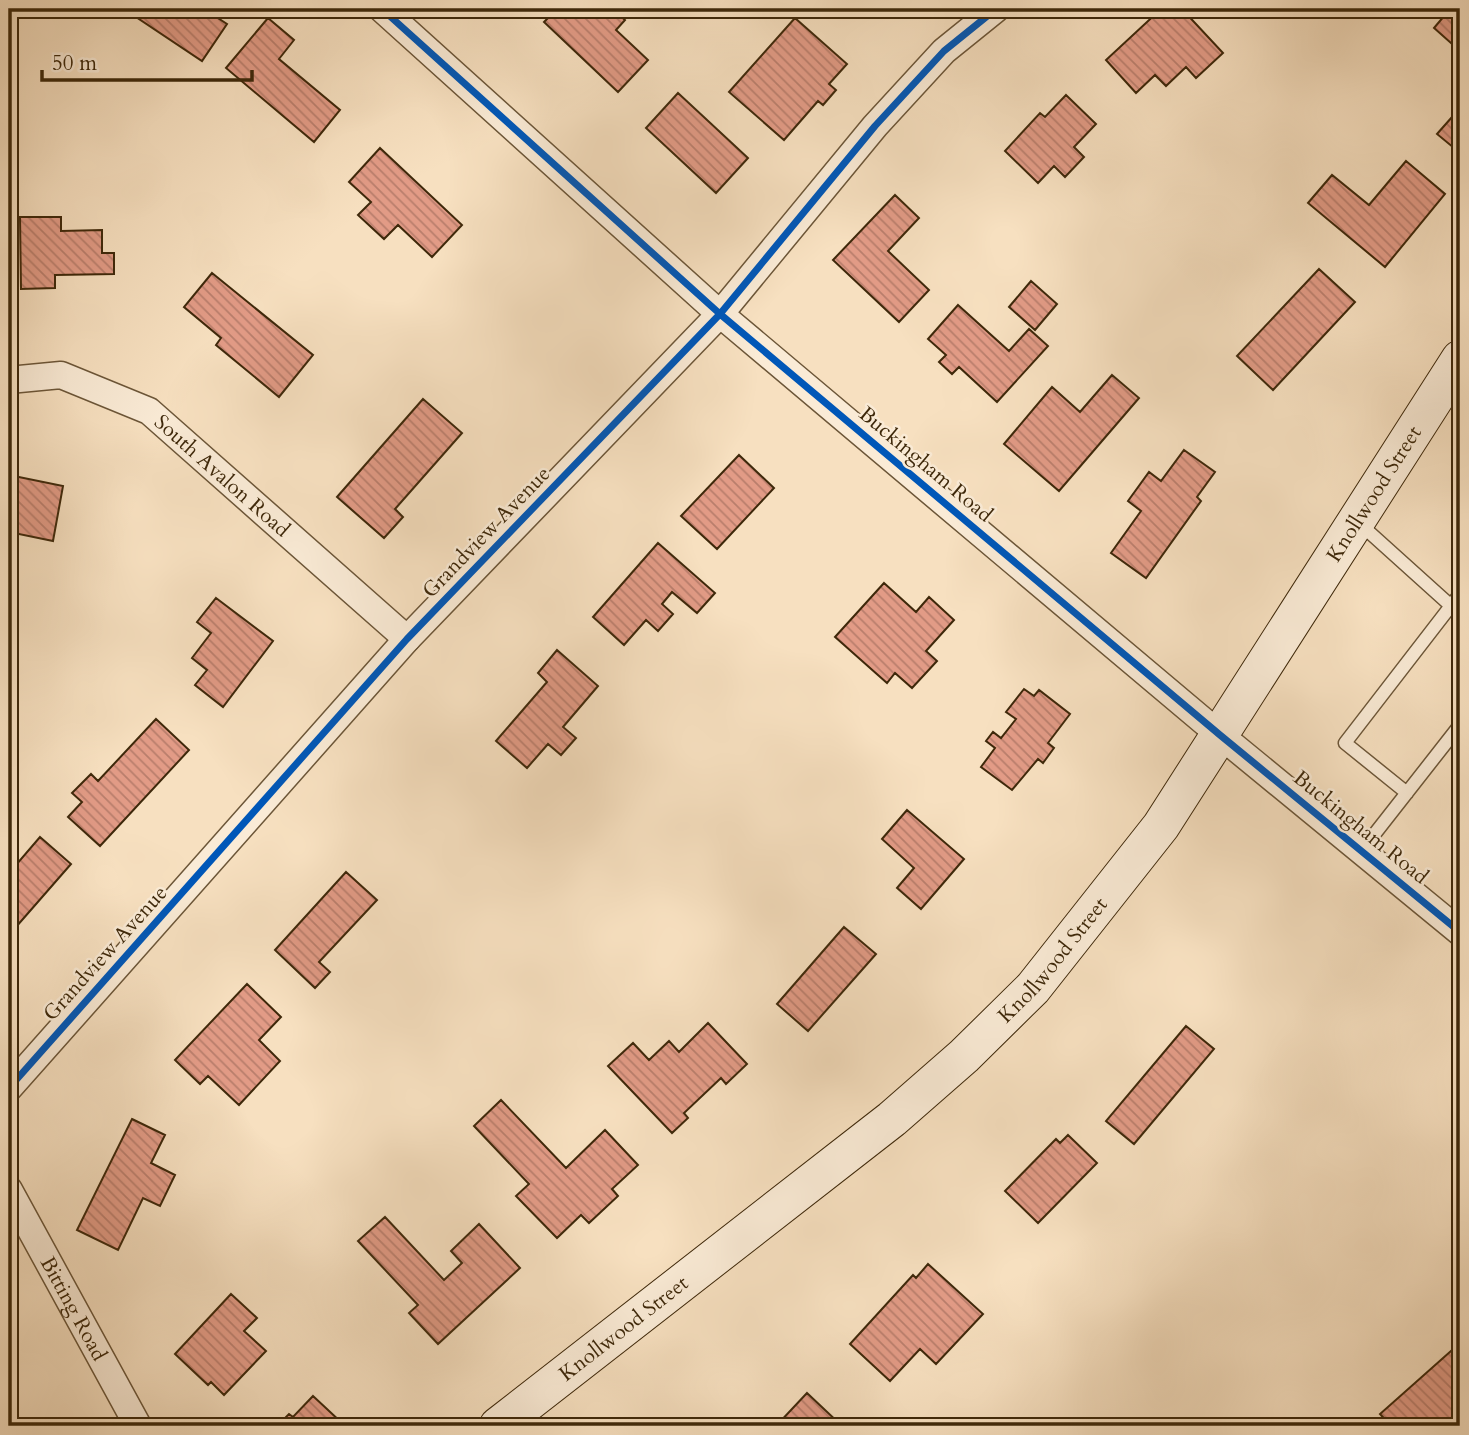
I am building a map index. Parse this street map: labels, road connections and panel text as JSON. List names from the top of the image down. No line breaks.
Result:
{"streets":{"main road":["Knollwood Street"],"street":["Buckingham Road","South Avalon Road","Grandview Avenue","Bitting Road"]},"crossings":[["Buckingham Road","Knollwood Street"],["Buckingham Road","Grandview Avenue"],["South Avalon Road","Grandview Avenue"]],"scale_bar":"50 m"}
